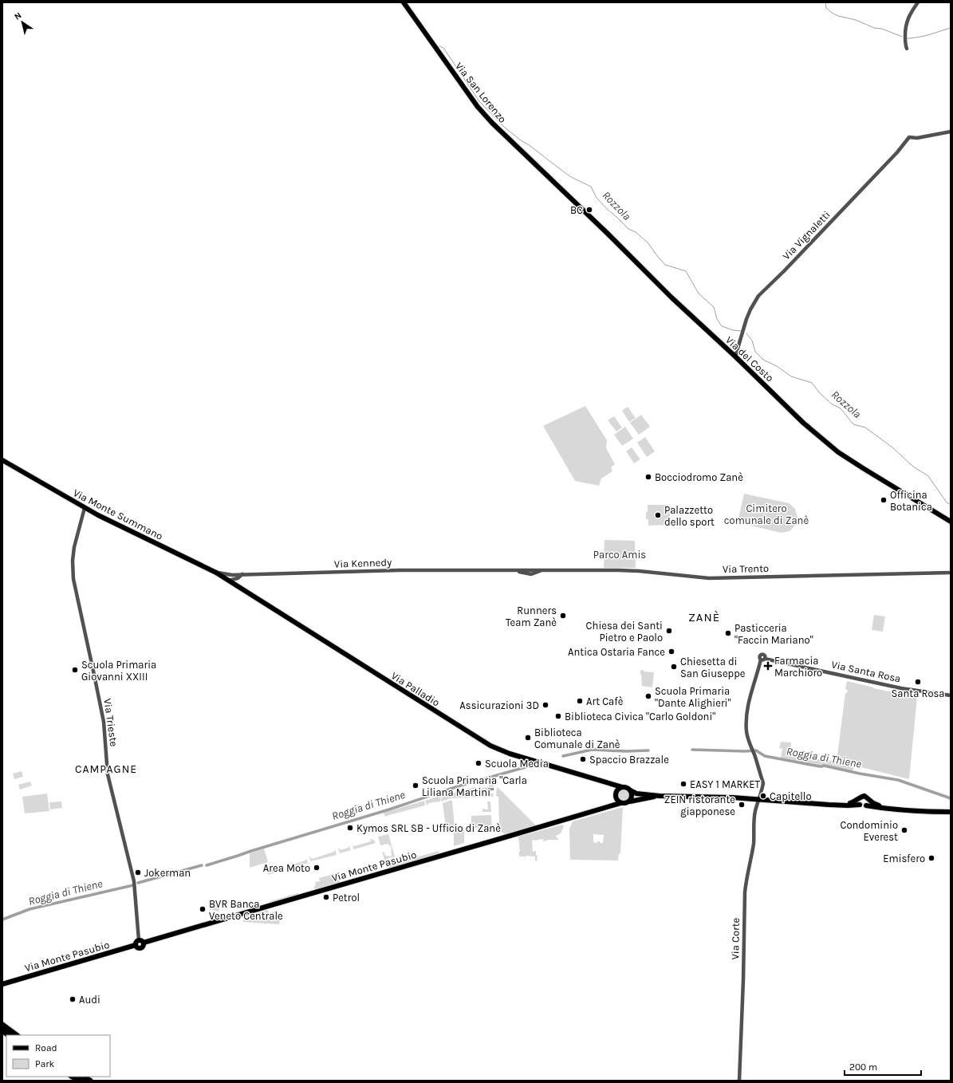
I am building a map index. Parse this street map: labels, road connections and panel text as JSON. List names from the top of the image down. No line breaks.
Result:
{"streets":{"main road":["Via San Lorenzo","Via del Costo","Via Monte Summano","Via Palladio","Via Monte Pasubio"],"street":["Via Vignaletti","Via Kennedy","Via Trento","Via Santa Rosa","Via Trieste","Via Corte"]},"crossings":[["Via San Lorenzo","Via del Costo"],["Via Vignaletti","Via del Costo"],["Via Monte Summano","Via Kennedy"],["Via Monte Summano","Via Palladio"],["Via Monte Summano","Via Trieste"],["Via Kennedy","Via Trento"],["Via Santa Rosa","Via Corte"],["Via Palladio","Via Monte Pasubio"],["Via Trieste","Via Monte Pasubio"]],"districts":["ZANÈ","CAMPAGNE"],"water":["Rozzola","Roggia di Thiene"],"parks":["Cimitero comunale di Zanè","Parco Amis"],"places":{"other":["BC","Bocciodromo Zanè","Officina Botanica","Palazzetto dello sport","Runners Team Zanè","Chiesa dei Santi Pietro e Paolo","Pasticceria \"Faccin Mariano\"","Antica Ostaria Fance","Chiesetta di San Giuseppe","Scuola Primaria Giovanni XXIII","Santa Rosa","Scuola Primaria \"Dante Alighieri\"","Art Cafè","Assicurazioni 3D","Biblioteca Civica \"Carlo Goldoni\"","Biblioteca Comunale di Zanè","Spaccio Brazzale","Scuola Media","EASY 1 MARKET","Scuola Primaria \"Carla Liliana Martini\"","Capitello","ZEIN ristorante giapponese","Kymos SRL SB - Ufficio di Zanè","Condominio Everest","Emisfero","Area Moto","Jokerman","Petrol","BVR Banca Veneto Centrale","Audi"],"health":["Farmacia Marchioro"]},"legend":["Road","Park"],"scale_bar":"200 m","north":"top left"}
